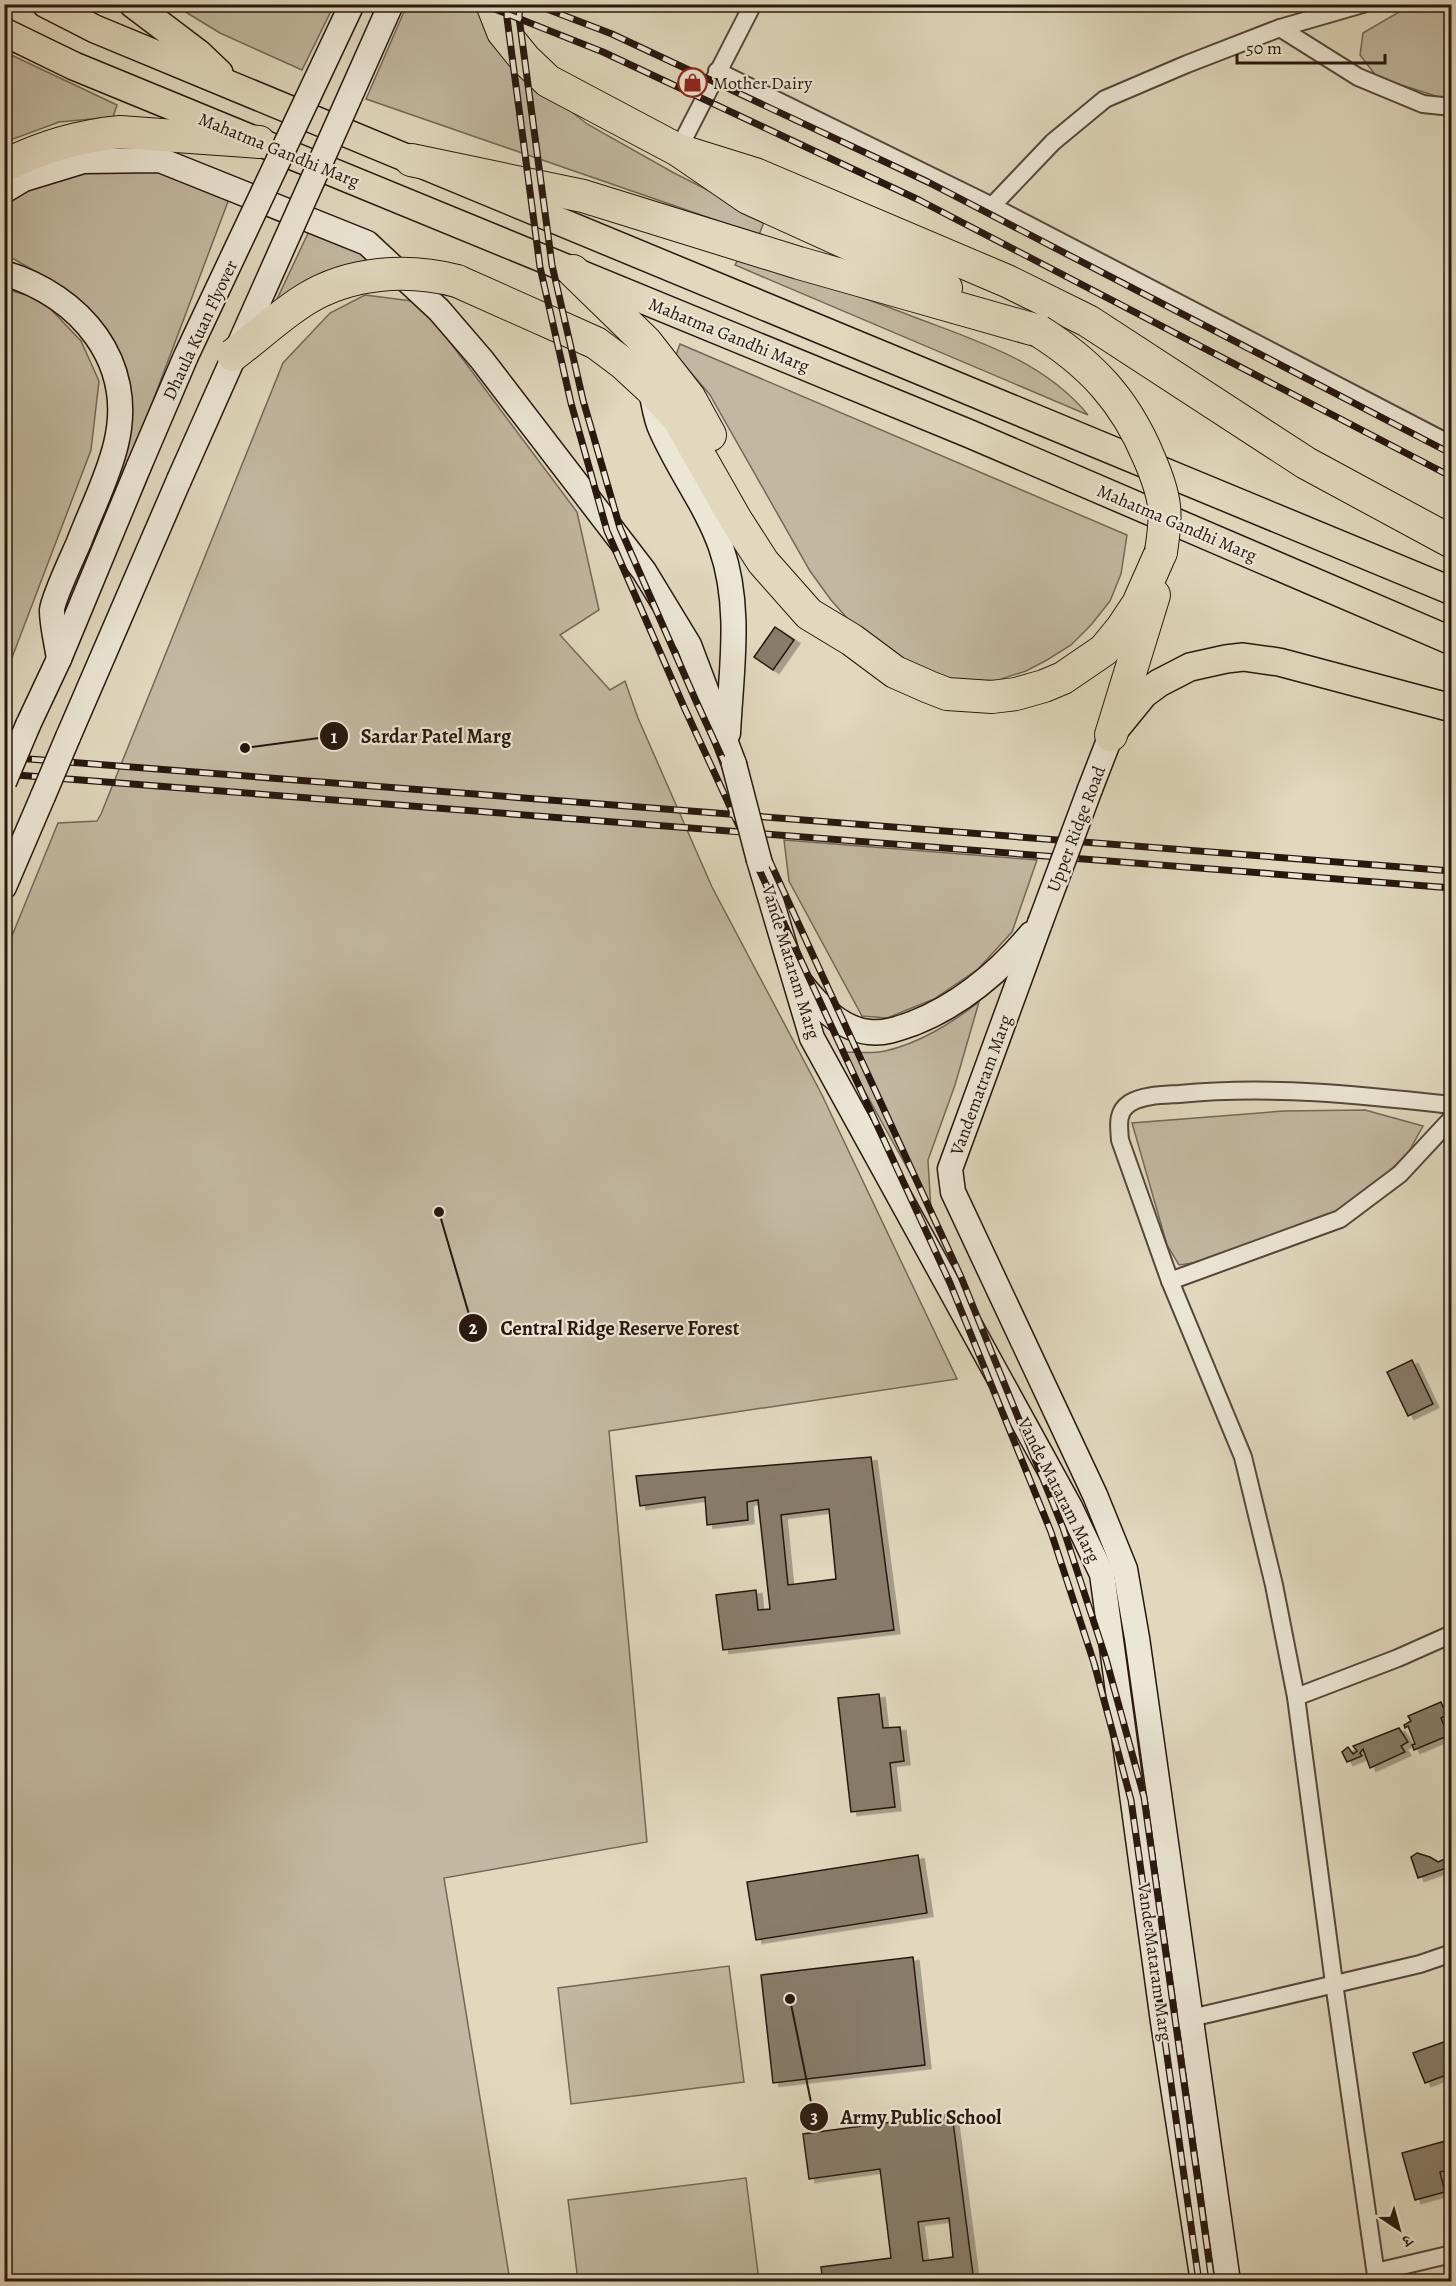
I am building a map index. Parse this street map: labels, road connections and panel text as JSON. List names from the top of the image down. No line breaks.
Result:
{"streets":{"main road":["Mahatma Gandhi Marg","Dhaula Kuan Flyover","Upper Ridge Road","Vande Mataram Marg","Vandematram Marg"]},"crossings":[["Upper Ridge Road","Vandematram Marg"],["Vande Mataram Marg","Vandematram Marg"]],"places":{"shop":["Mother Dairy"],"other":["Sardar Patel Marg","Central Ridge Reserve Forest","Army Public School"]},"scale_bar":"50 m","north":"bottom right"}
